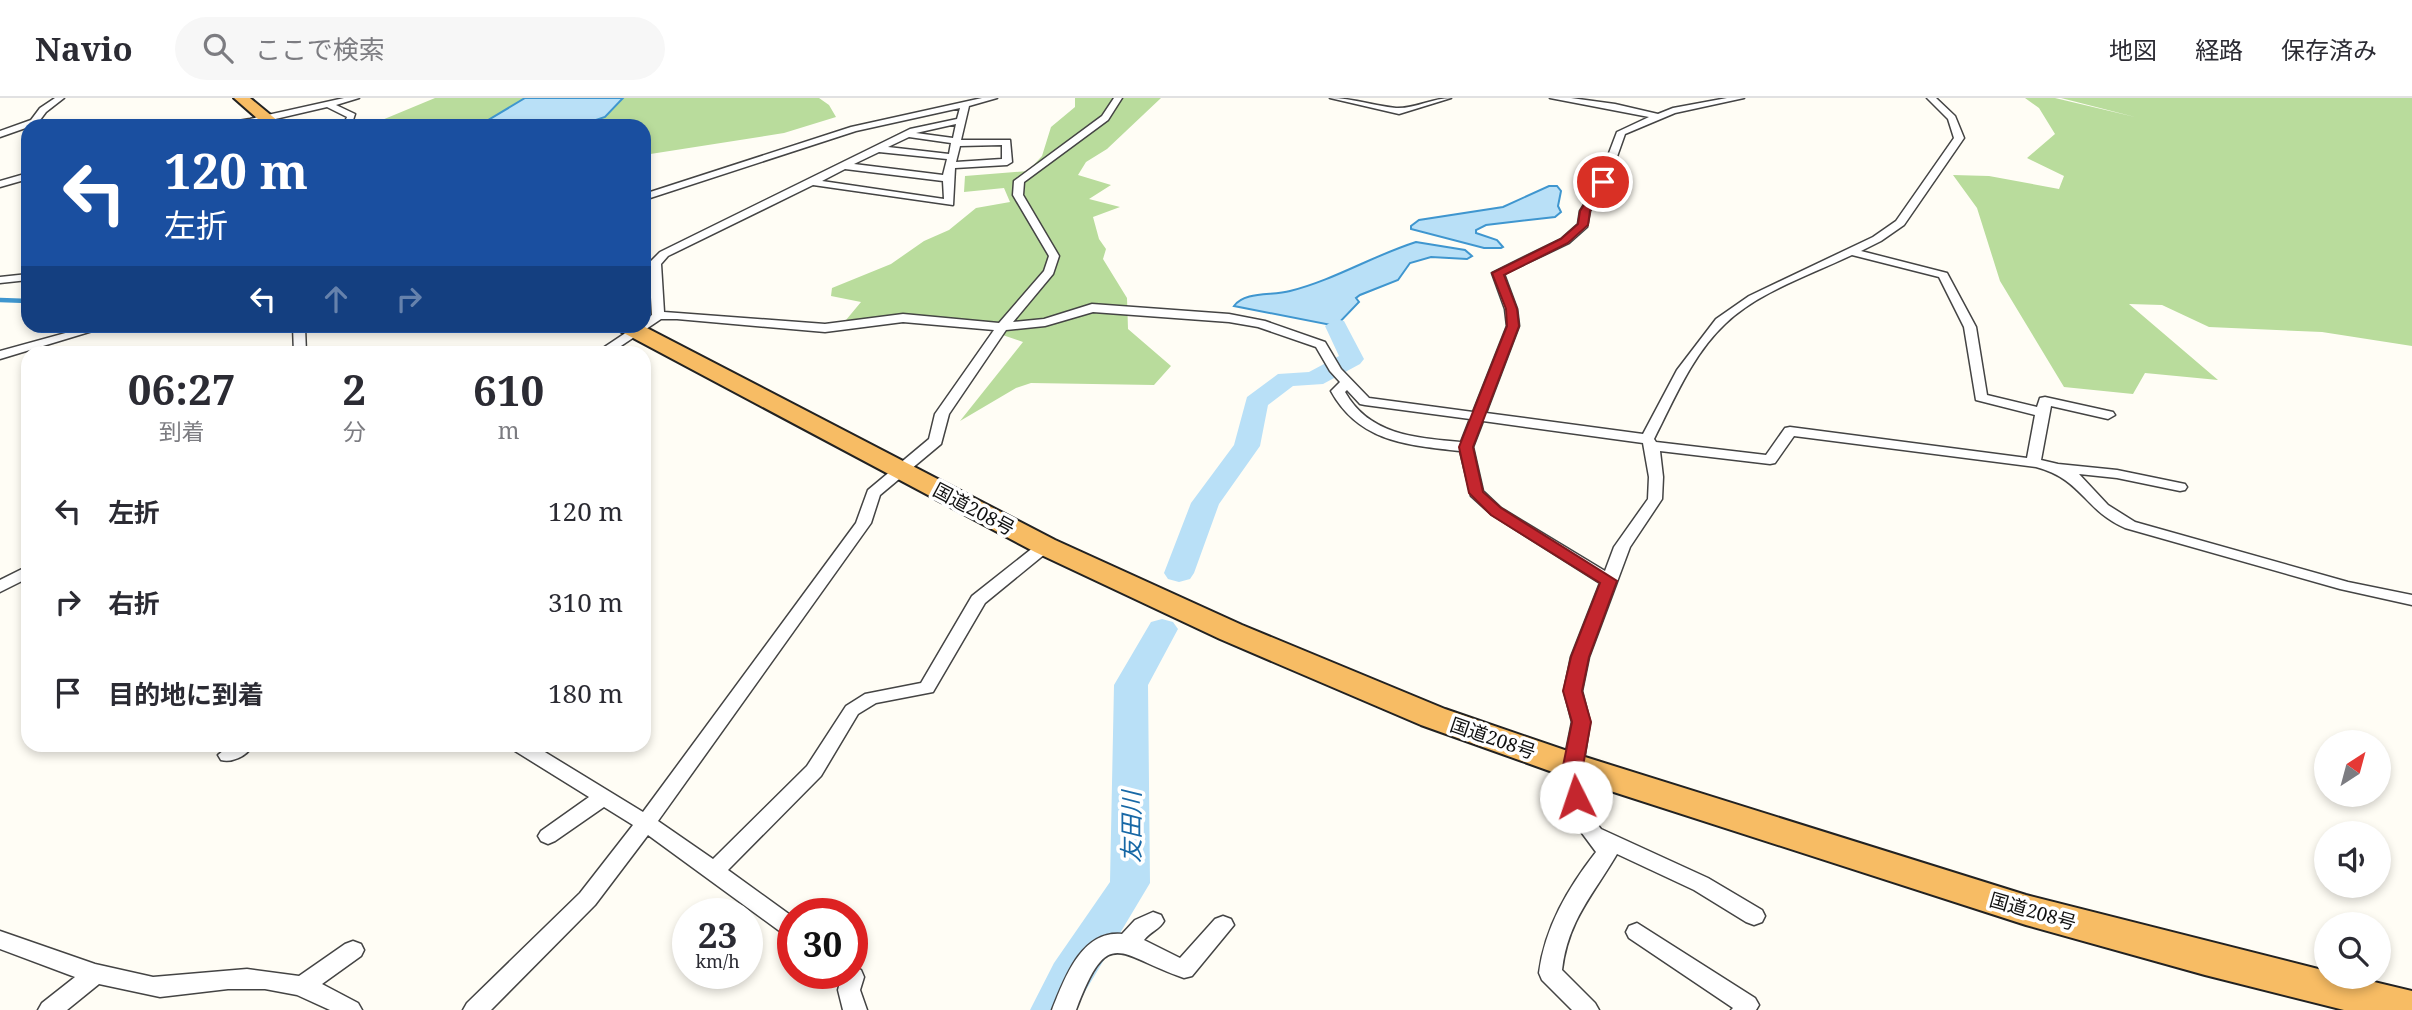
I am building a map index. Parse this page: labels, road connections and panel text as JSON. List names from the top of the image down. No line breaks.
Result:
{"streets":{"highway":["国道208号"]},"water":["友田川"],"north":"top right","page":{"header":"Navio","search":"ここで検索","nav":["地図","経路","保存済み"],"turn":["120 m","左折"],"eta":["06:27","到着","2","分","610","m"],"list":[{"name":"左折","value":"120 m"},{"name":"右折","value":"310 m"},{"name":"目的地に到着","value":"180 m"}],"speed":"23 km/h","limit":"30"}}
